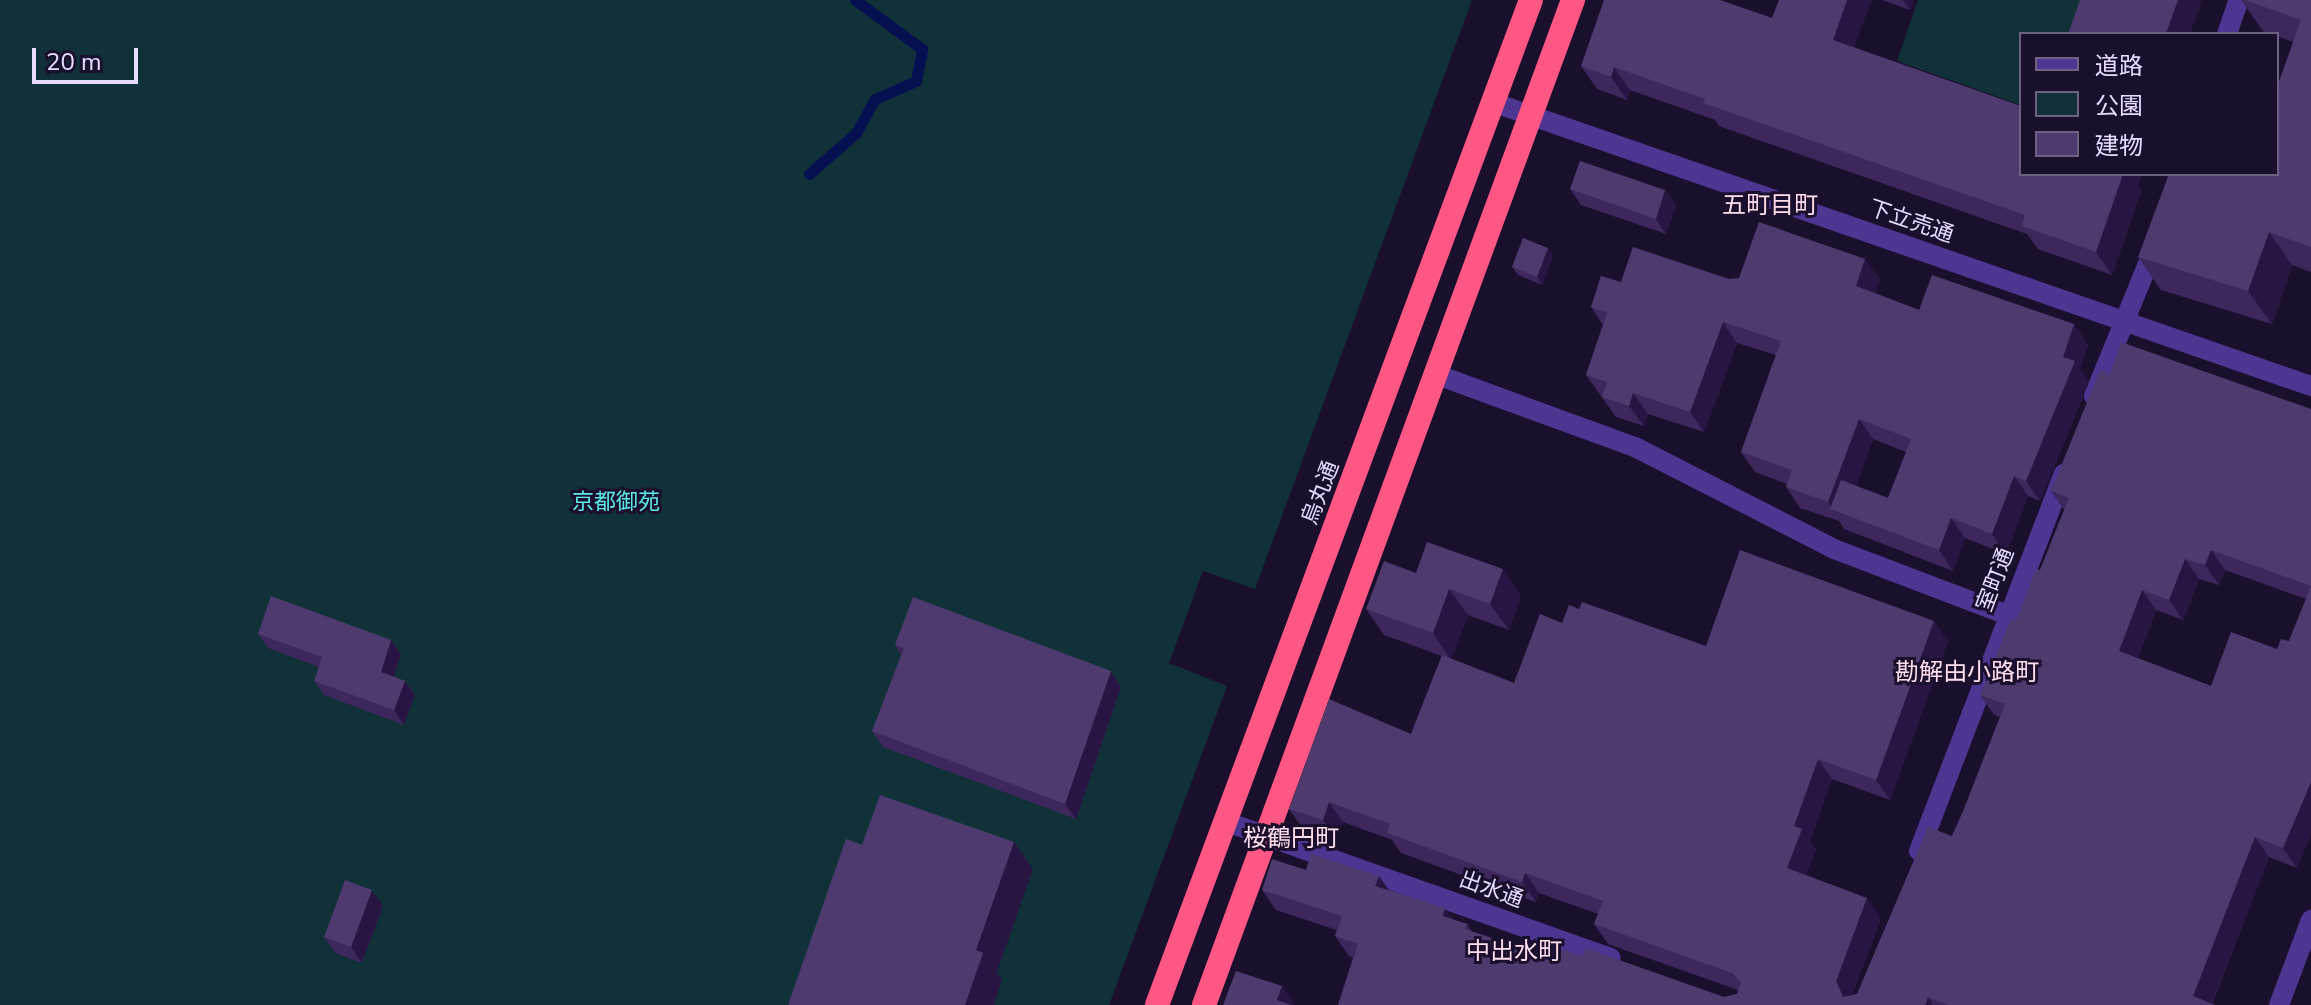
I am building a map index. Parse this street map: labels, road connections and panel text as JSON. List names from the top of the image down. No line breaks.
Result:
{"streets":{"highway":["烏丸通"],"street":["下立売通","室町通","出水通"]},"crossings":[["下立売通","烏丸通"],["烏丸通","出水通"]],"districts":["五町目町","勘解由小路町","桜鶴円町","中出水町"],"parks":["京都御苑"],"legend":["道路","公園","建物"],"scale_bar":"20 m"}
